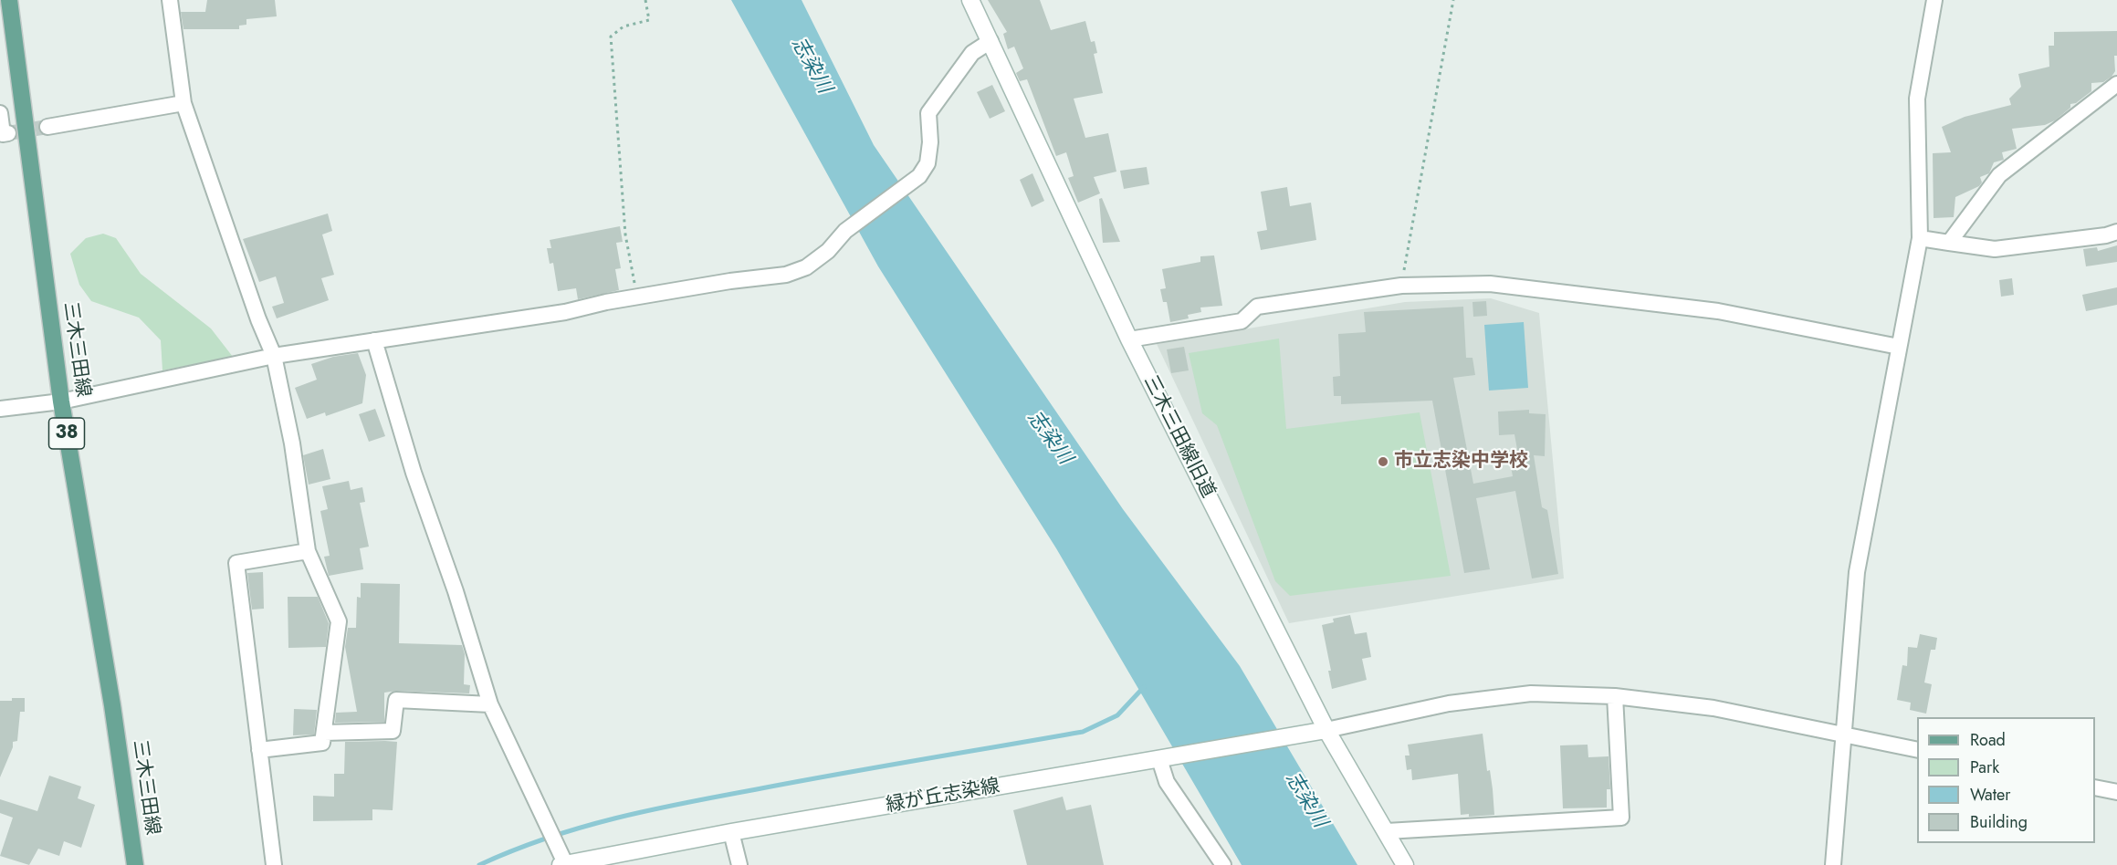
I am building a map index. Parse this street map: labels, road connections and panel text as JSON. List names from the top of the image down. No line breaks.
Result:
{"streets":{"main road":["三木三田線","38"],"street":["三木三田線旧道","緑が丘志染線"]},"crossings":[["三木三田線旧道","緑が丘志染線"]],"water":["志染川"],"places":["市立志染中学校"],"legend":["Road","Park","Water","Building"]}
